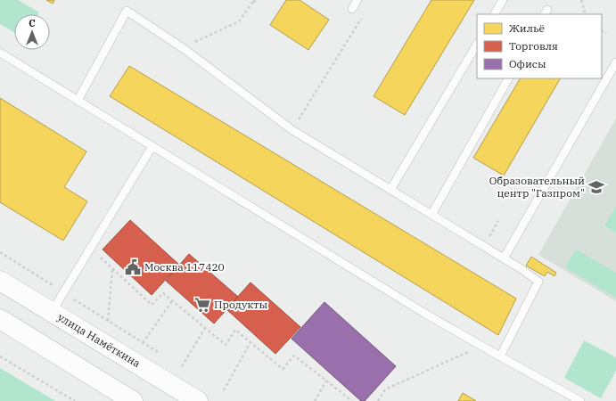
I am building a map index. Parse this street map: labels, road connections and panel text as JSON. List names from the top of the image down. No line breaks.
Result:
{"streets":{"main road":["улица Намёткина"]},"places":{"school or university":["Образовательный центр \"Газпром\""],"public building":["Москва 117420"],"supermarket":["Продукты"]},"legend":["Жильё","Торговля","Офисы"],"north":"top"}
